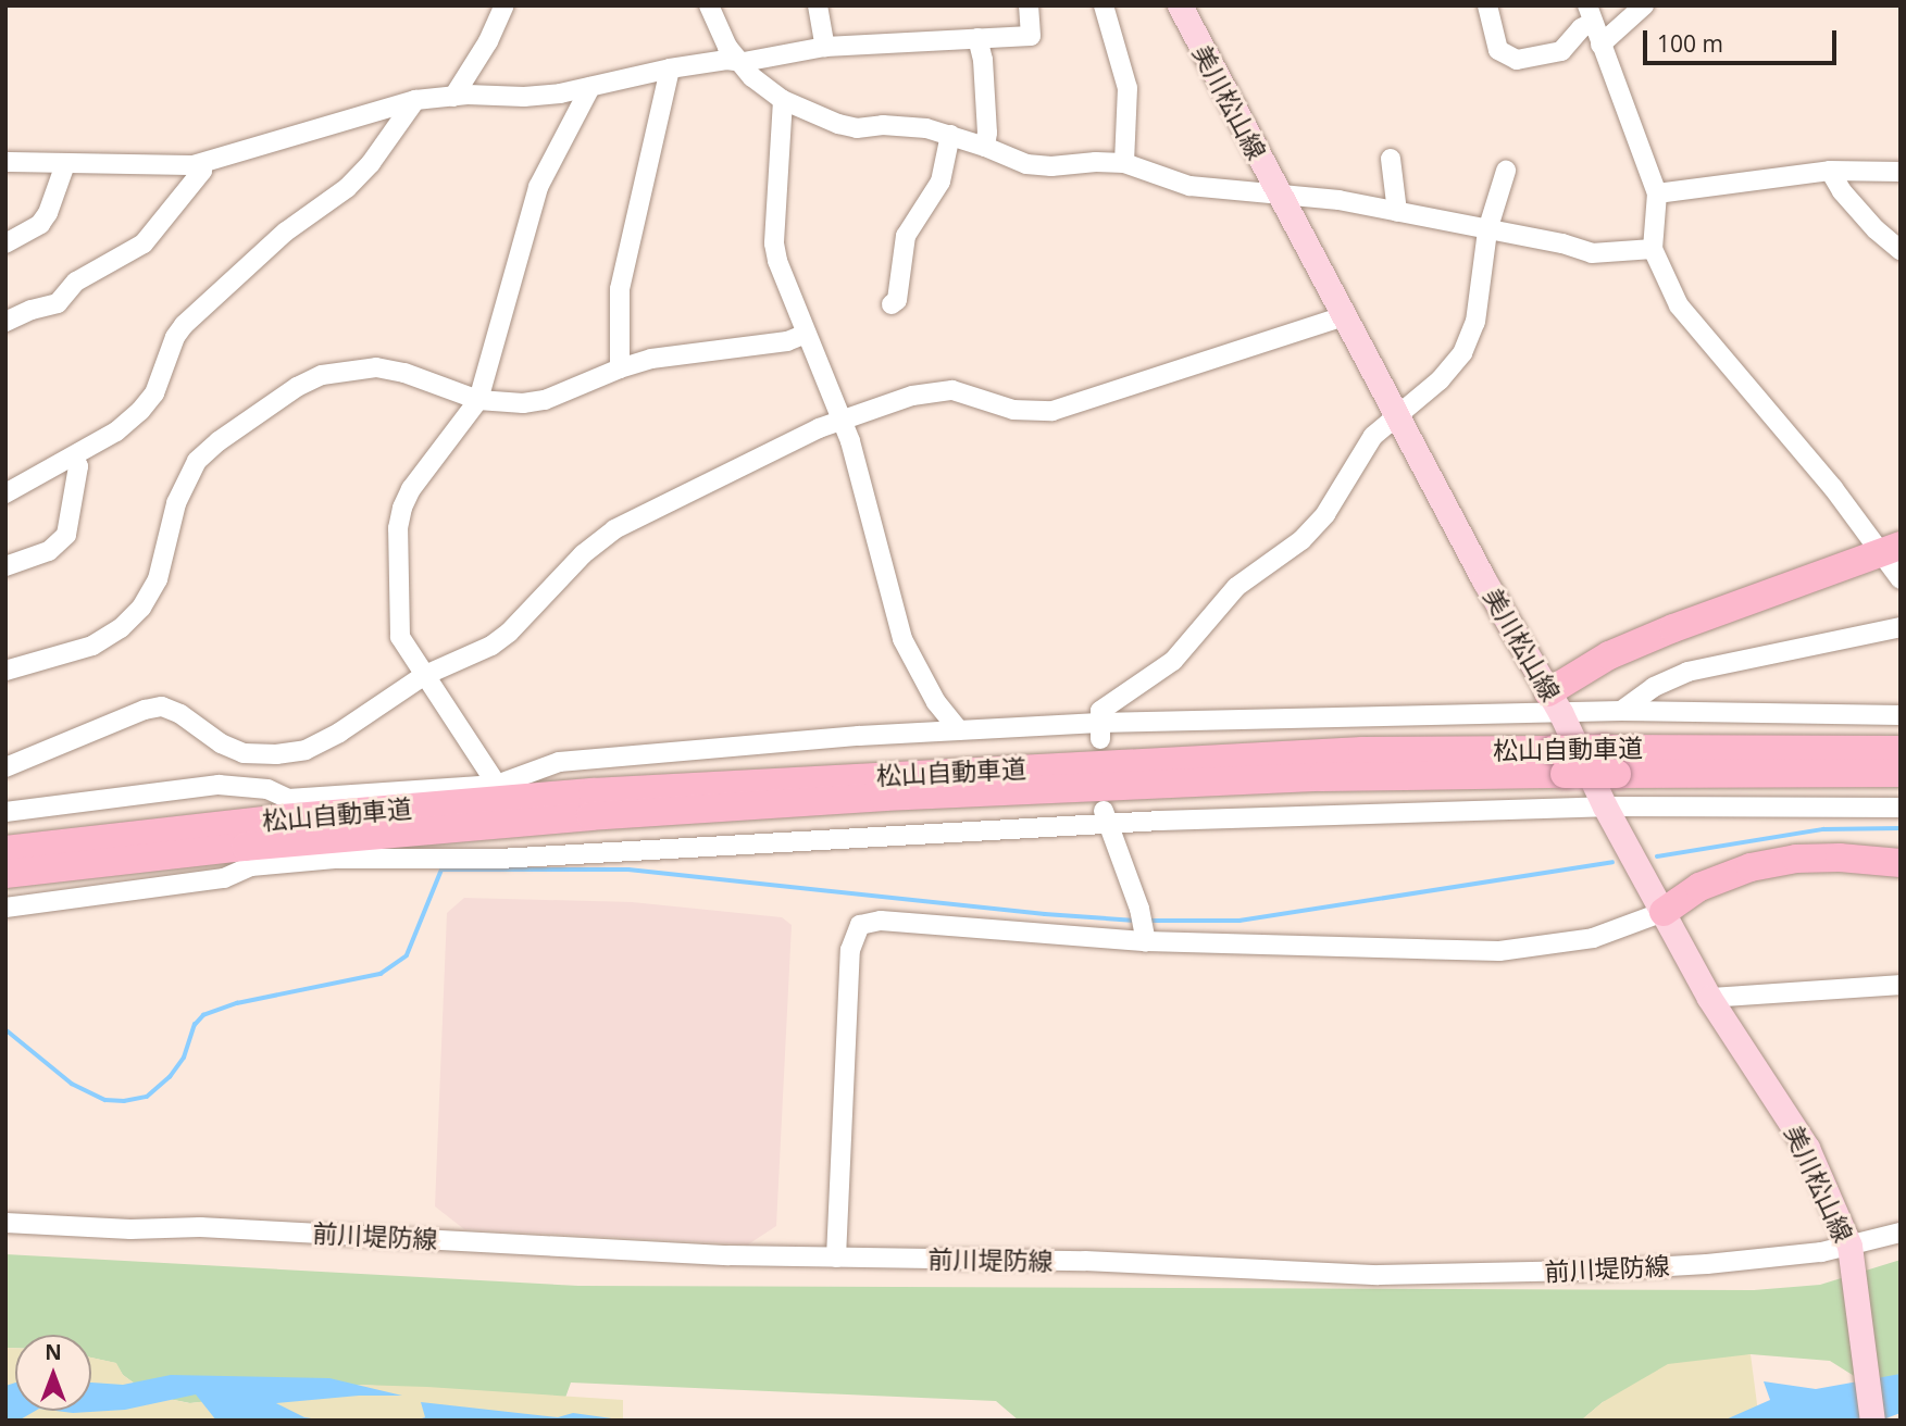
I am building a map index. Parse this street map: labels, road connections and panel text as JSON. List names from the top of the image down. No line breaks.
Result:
{"streets":{"highway":["松山自動車道"],"main road":["美川松山線"],"street":["前川堤防線"]},"crossings":[["美川松山線","前川堤防線"]],"scale_bar":"100 m","north":"top"}
